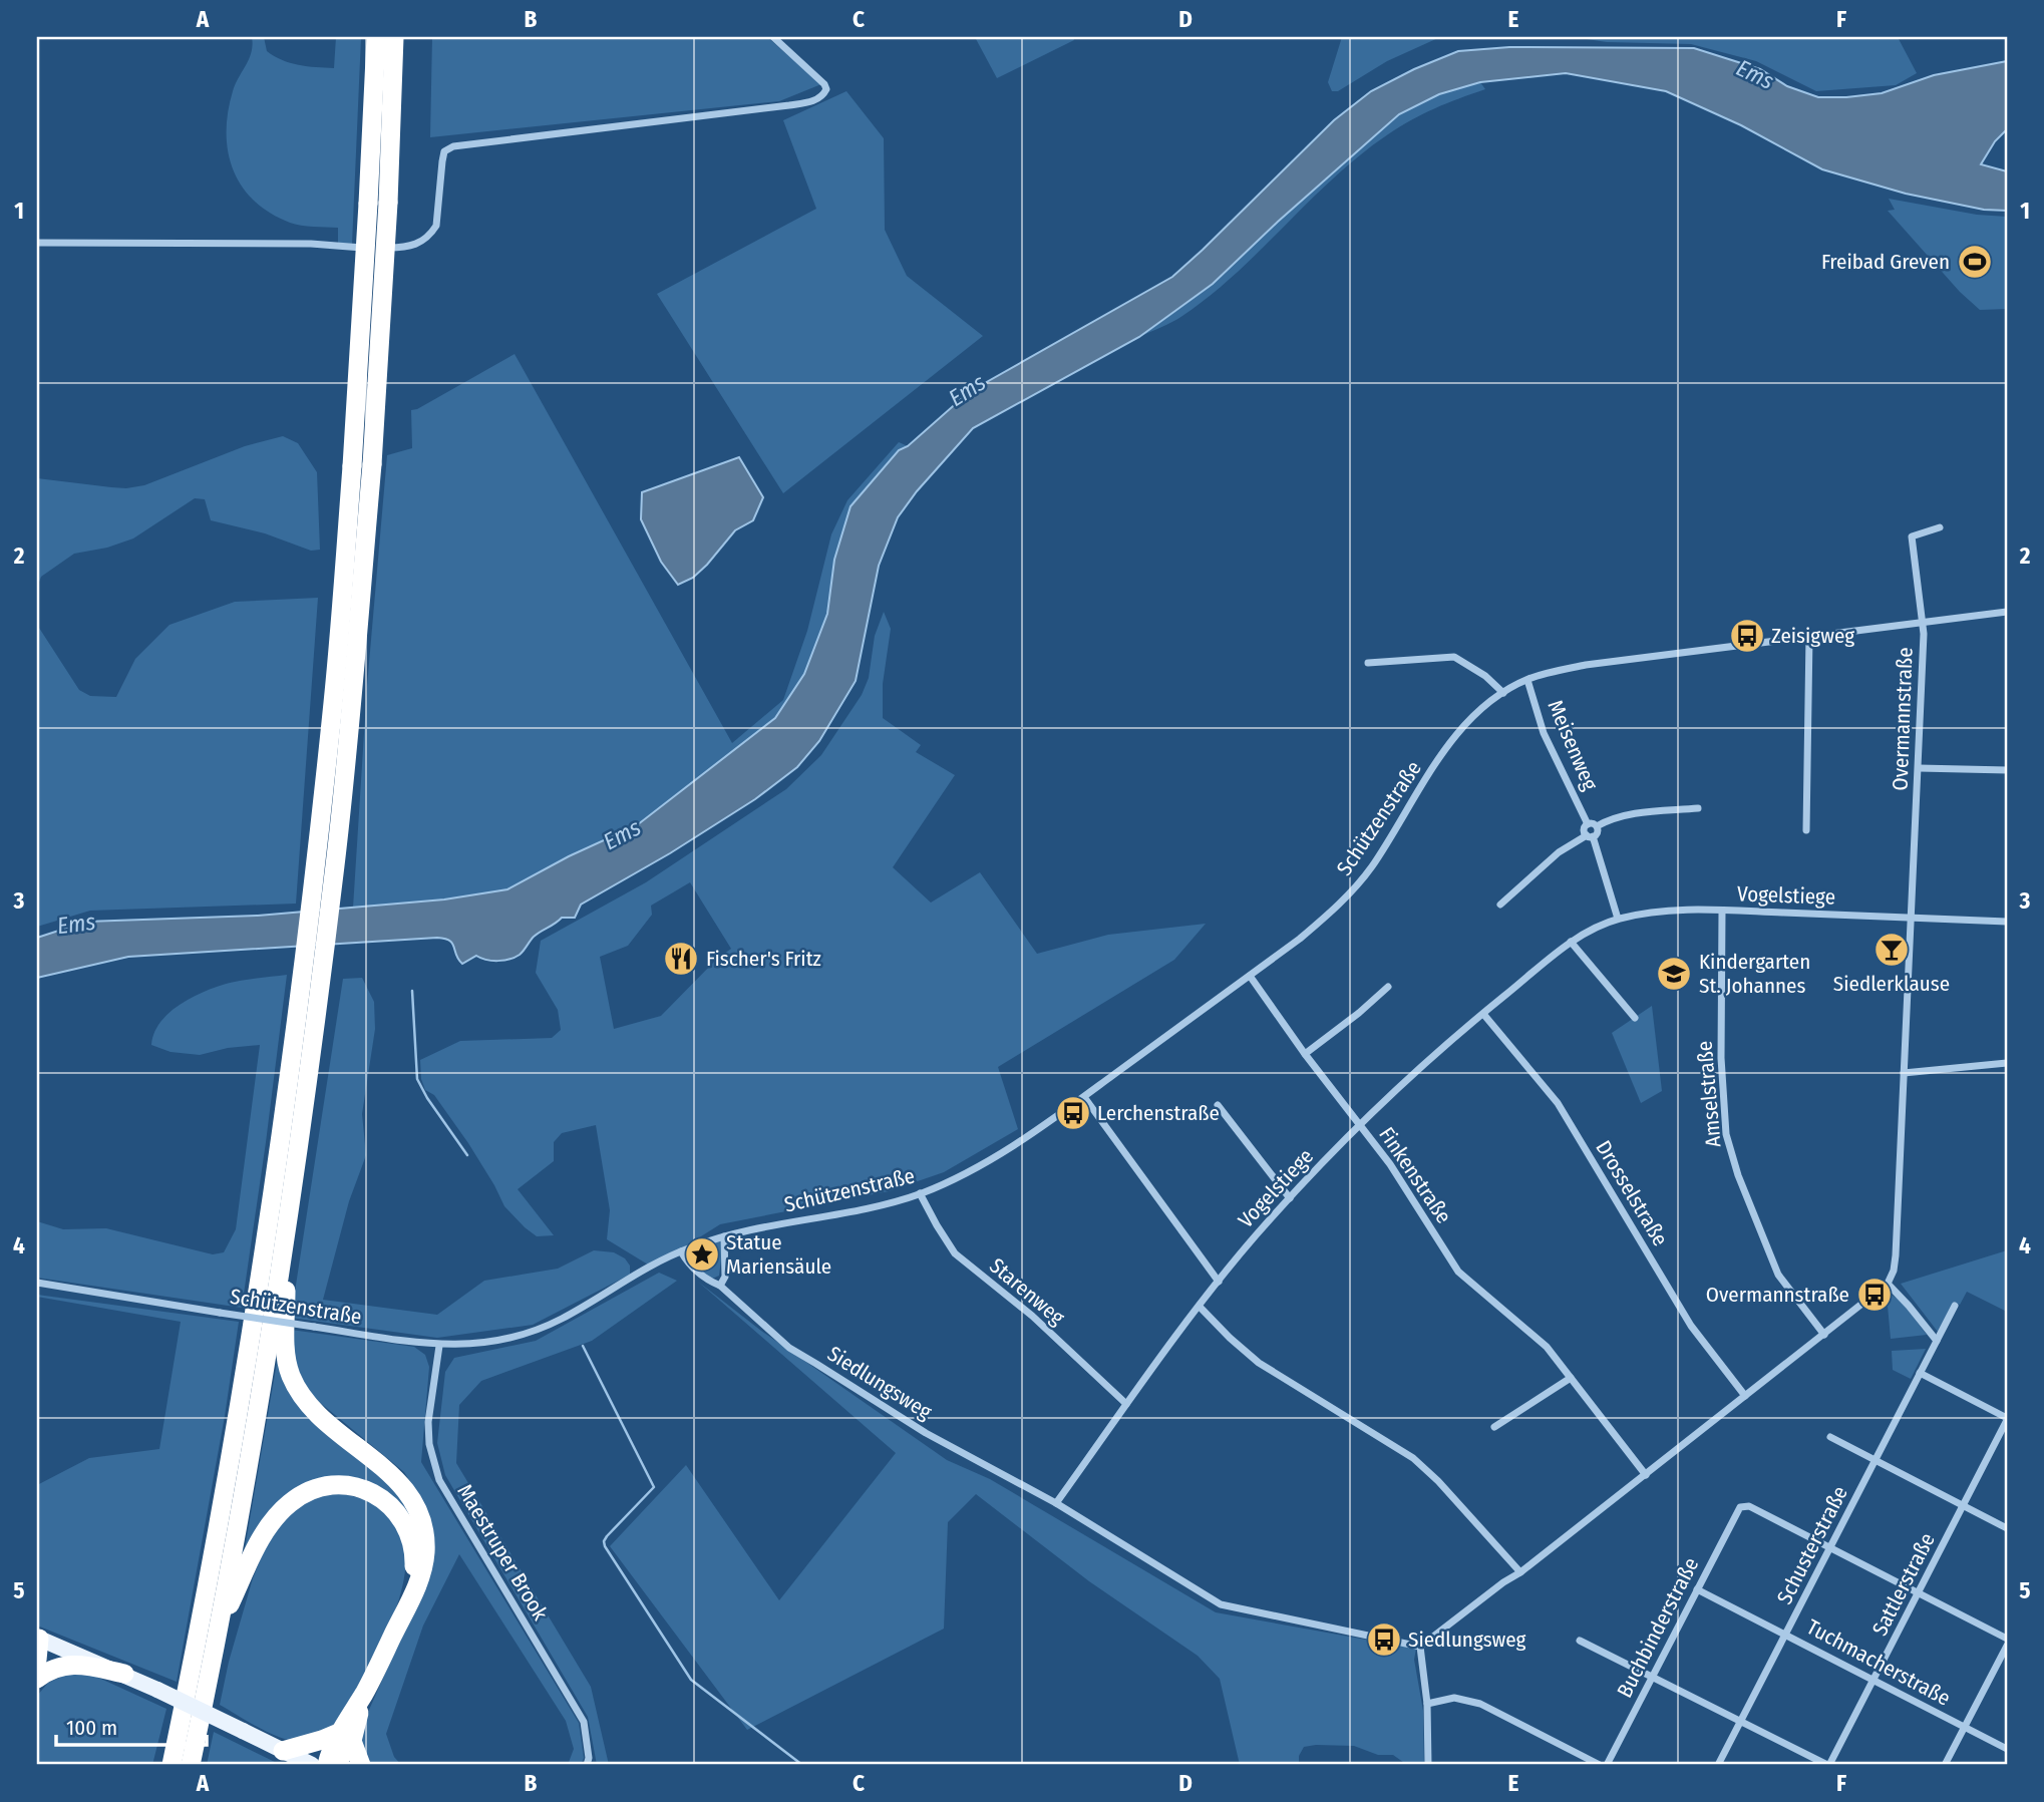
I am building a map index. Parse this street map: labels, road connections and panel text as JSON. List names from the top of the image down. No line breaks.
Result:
{"streets":{"street":["Overmannstraße","Meisenweg","Schützenstraße","Vogelstiege","Amselstraße","Finkenstraße","Drosselstraße","Starenweg","Siedlungsweg","Schusterstraße","Maestruper Brook","Sattlerstraße","Buchbinderstraße","Tuchmacherstraße"]},"crossings":[["Overmannstraße","Schützenstraße"],["Overmannstraße","Vogelstiege"],["Meisenweg","Schützenstraße"],["Meisenweg","Vogelstiege"],["Schützenstraße","Finkenstraße"],["Schützenstraße","Starenweg"],["Schützenstraße","Siedlungsweg"],["Schützenstraße","Maestruper Brook"],["Vogelstiege","Amselstraße"],["Vogelstiege","Finkenstraße"],["Vogelstiege","Drosselstraße"],["Vogelstiege","Starenweg"],["Vogelstiege","Siedlungsweg"],["Schusterstraße","Buchbinderstraße"],["Schusterstraße","Tuchmacherstraße"],["Sattlerstraße","Tuchmacherstraße"],["Buchbinderstraße","Tuchmacherstraße"]],"water":["Ems"],"places":{"sports":["Freibad Greven"],"bus stop":["Zeisigweg","Lerchenstraße","Overmannstraße","Siedlungsweg"],"bar":["Siedlerklause"],"restaurant":["Fischer's Fritz"],"school or university":["Kindergarten St. Johannes"],"place":["Statue Mariensäule"]},"scale_bar":"100 m","grid":{"columns":["A","B","C","D","E","F"],"rows":["1","2","3","4","5"]}}
